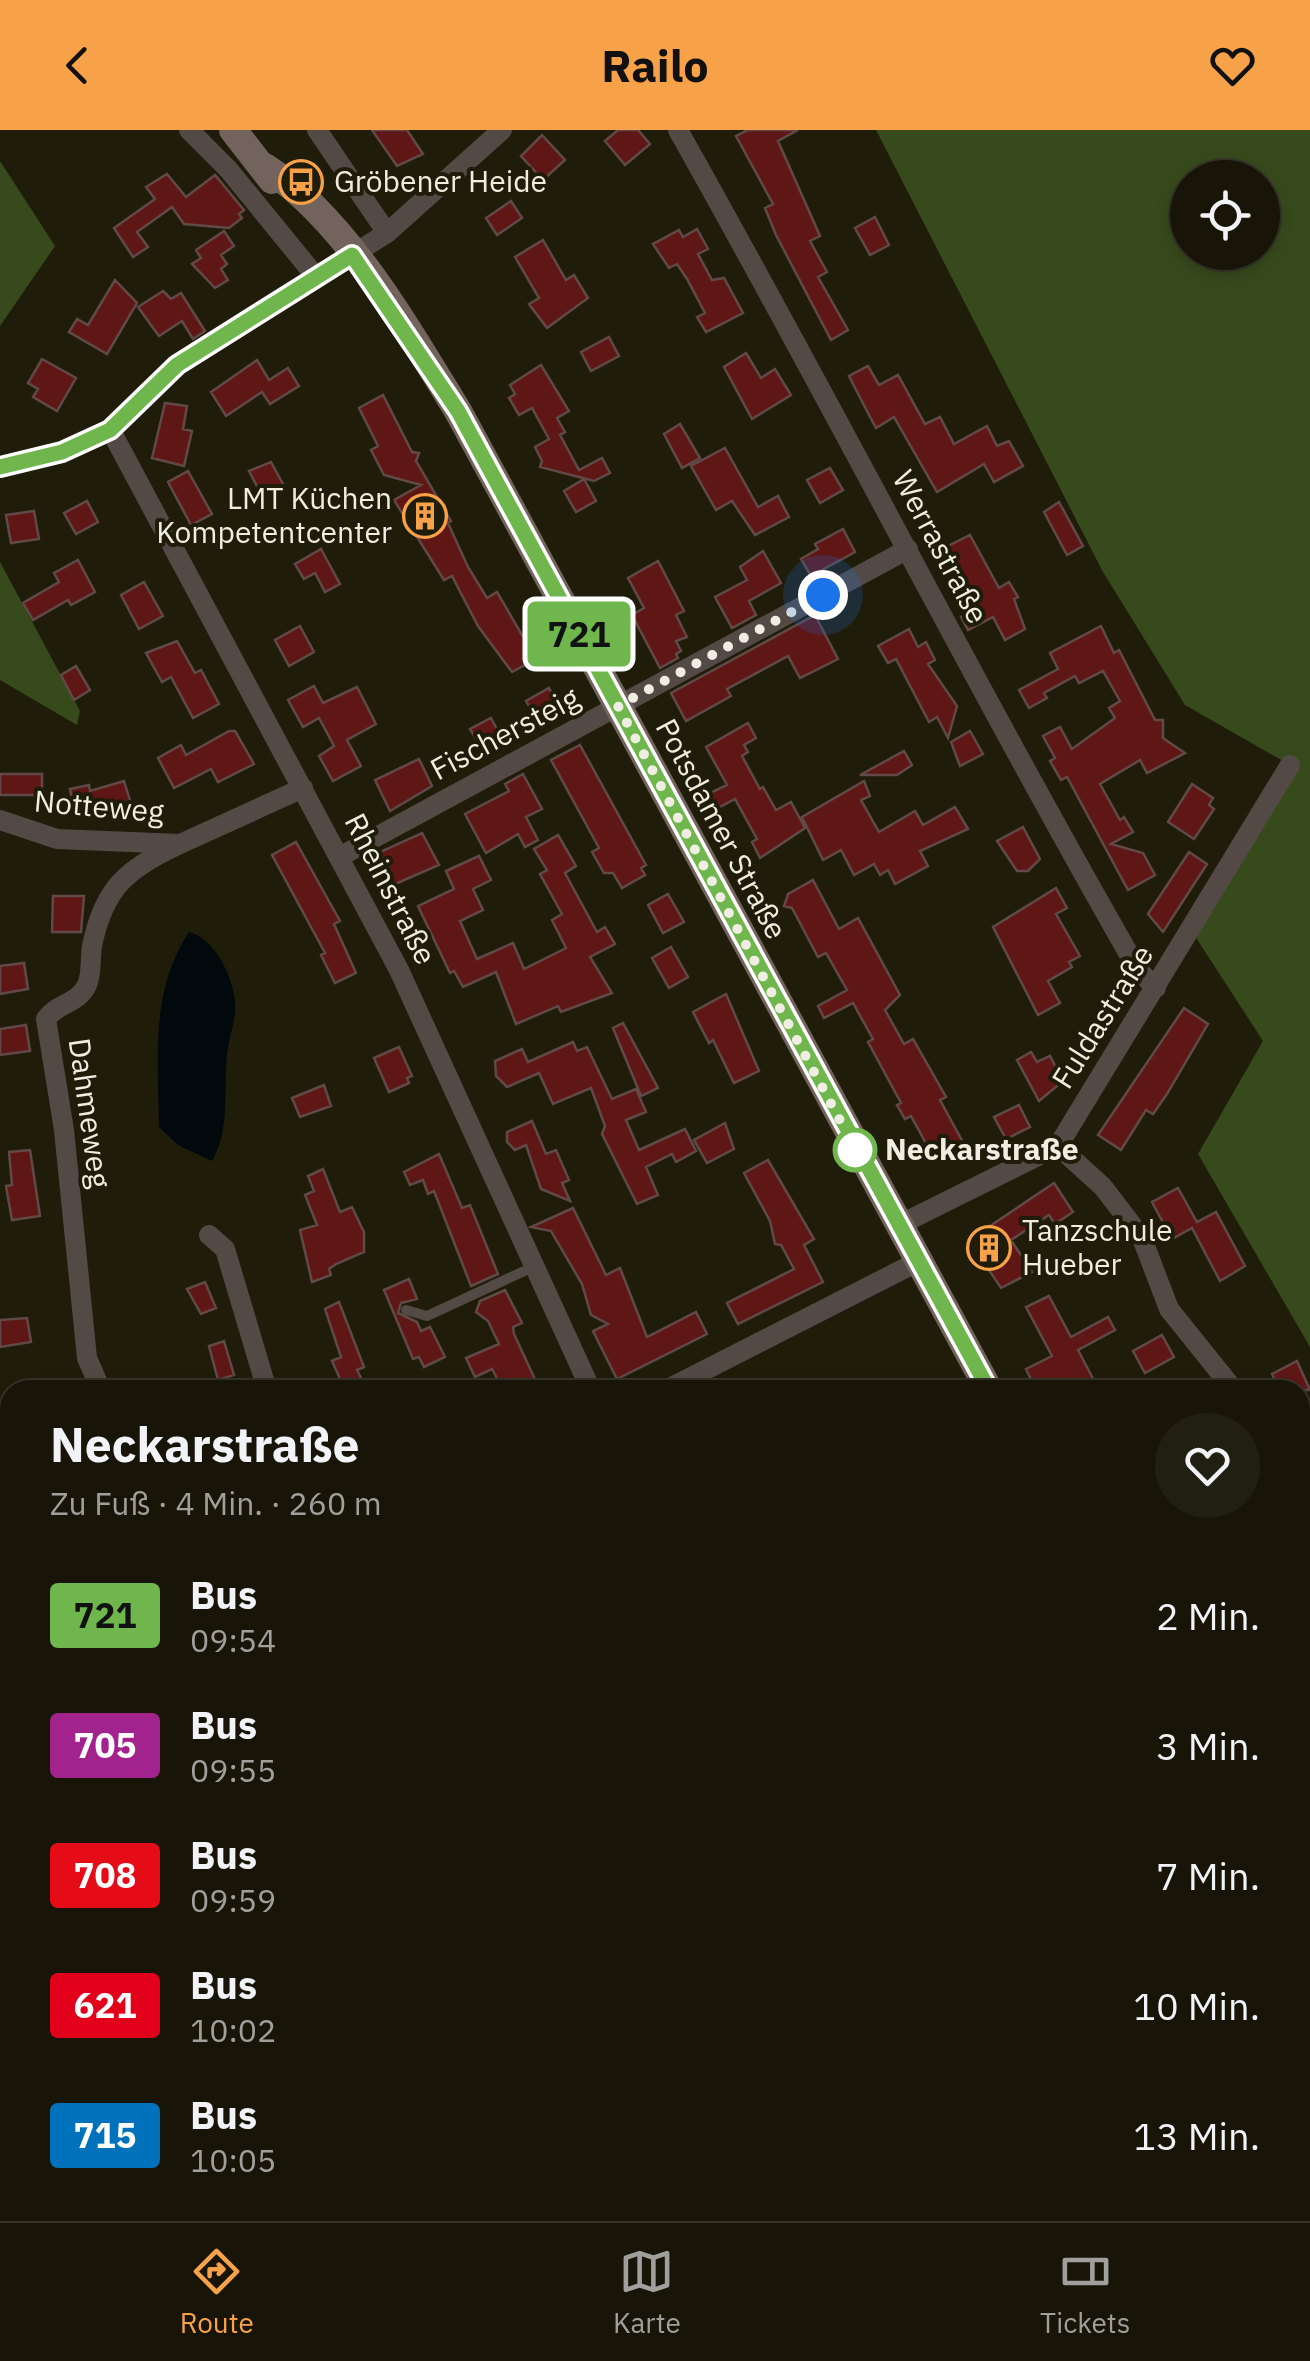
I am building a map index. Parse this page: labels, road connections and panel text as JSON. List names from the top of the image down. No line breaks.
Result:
{"streets":{"main road":["Potsdamer Straße"],"street":["Werrastraße","Fischersteig","Notteweg","Rheinstraße","Fuldastraße","Dahmeweg"]},"crossings":[["Werrastraße","Fischersteig"],["Werrastraße","Fuldastraße"],["Fischersteig","Potsdamer Straße"],["Fischersteig","Rheinstraße"],["Notteweg","Rheinstraße"],["Notteweg","Dahmeweg"]],"places":{"bus stop":["Gröbener Heide"],"building":["LMT Küchen Kompetentcenter","Tanzschule Hueber"],"other":["Neckarstraße"]},"lines":["bus line 721"],"page":{"header":"Railo","on_map":"721","heading":["Neckarstraße","Zu Fuß · 4 Min. · 260 m"],"list":[{"mark":"721","name":"Bus","note":"09:54","value":"2 Min."},{"mark":"705","name":"Bus","note":"09:55","value":"3 Min."},{"mark":"708","name":"Bus","note":"09:59","value":"7 Min."},{"mark":"621","name":"Bus","note":"10:02","value":"10 Min."},{"mark":"715","name":"Bus","note":"10:05","value":"13 Min."}],"tabs":["Route","Karte","Tickets"]}}
